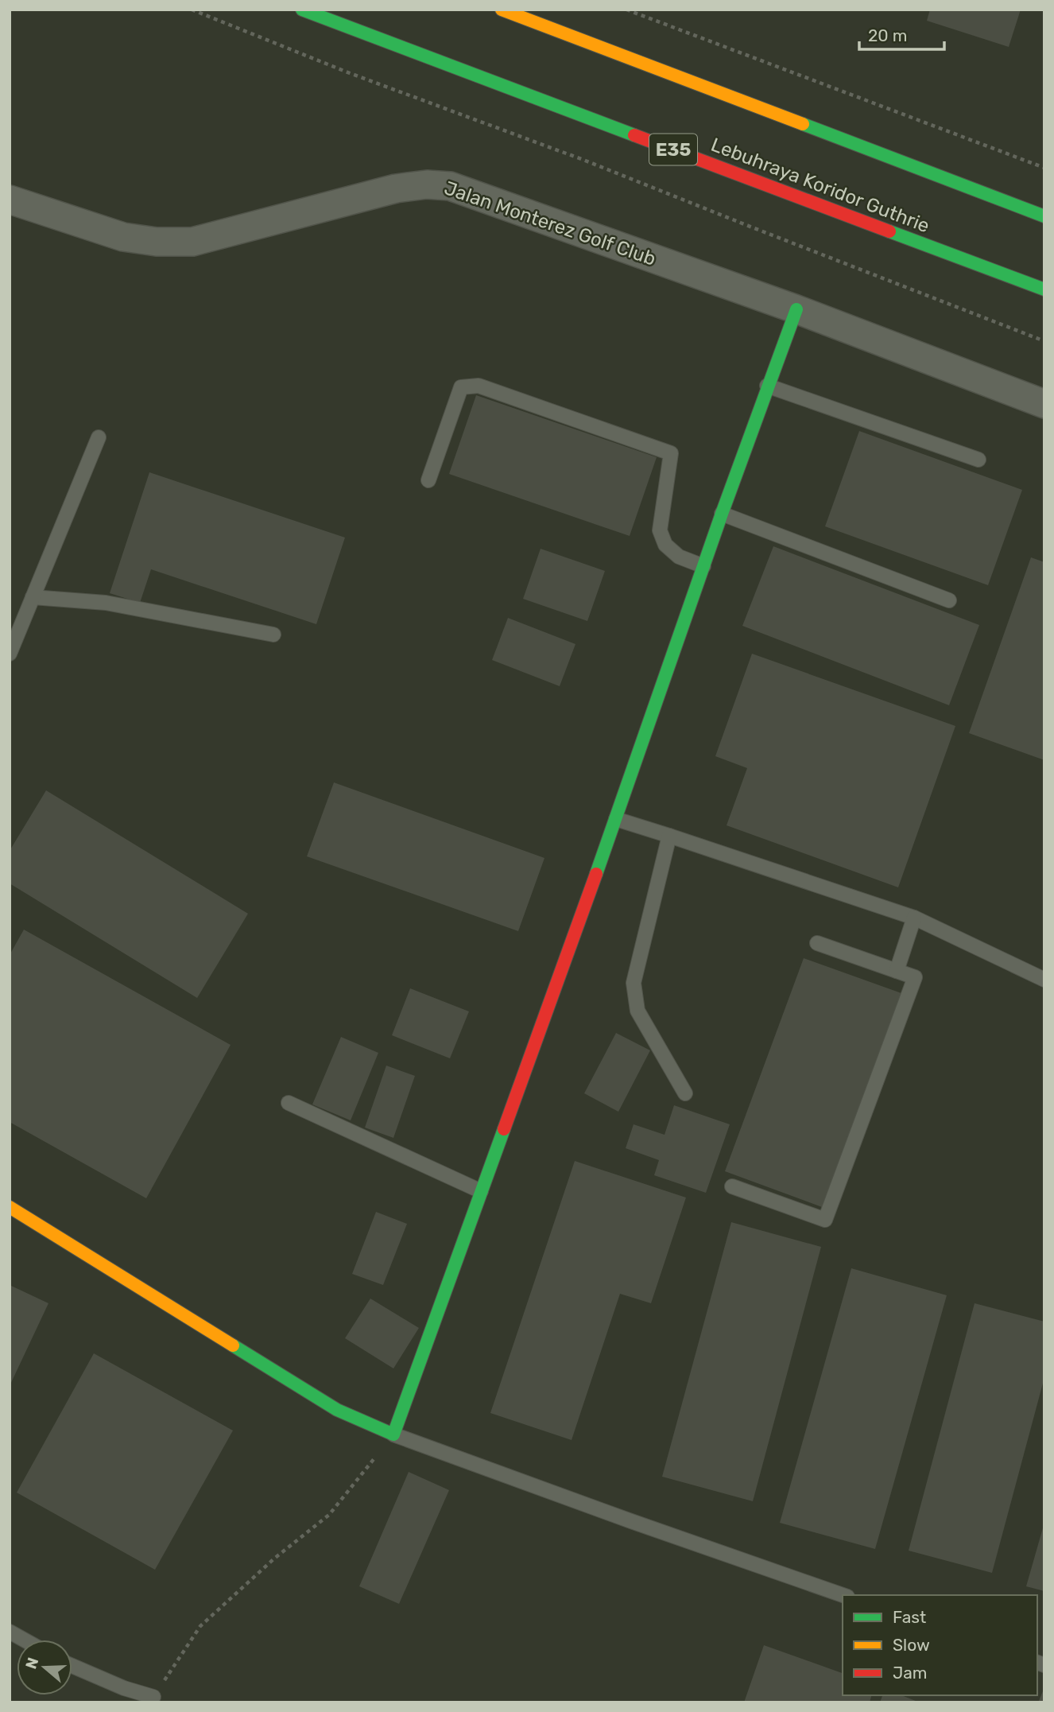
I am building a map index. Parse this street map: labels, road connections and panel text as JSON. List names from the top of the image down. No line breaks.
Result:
{"streets":{"main road":["E35","Lebuhraya Koridor Guthrie"],"street":["Jalan Monterez Golf Club"]},"legend":["Fast","Slow","Jam"],"scale_bar":"20 m","north":"left"}
